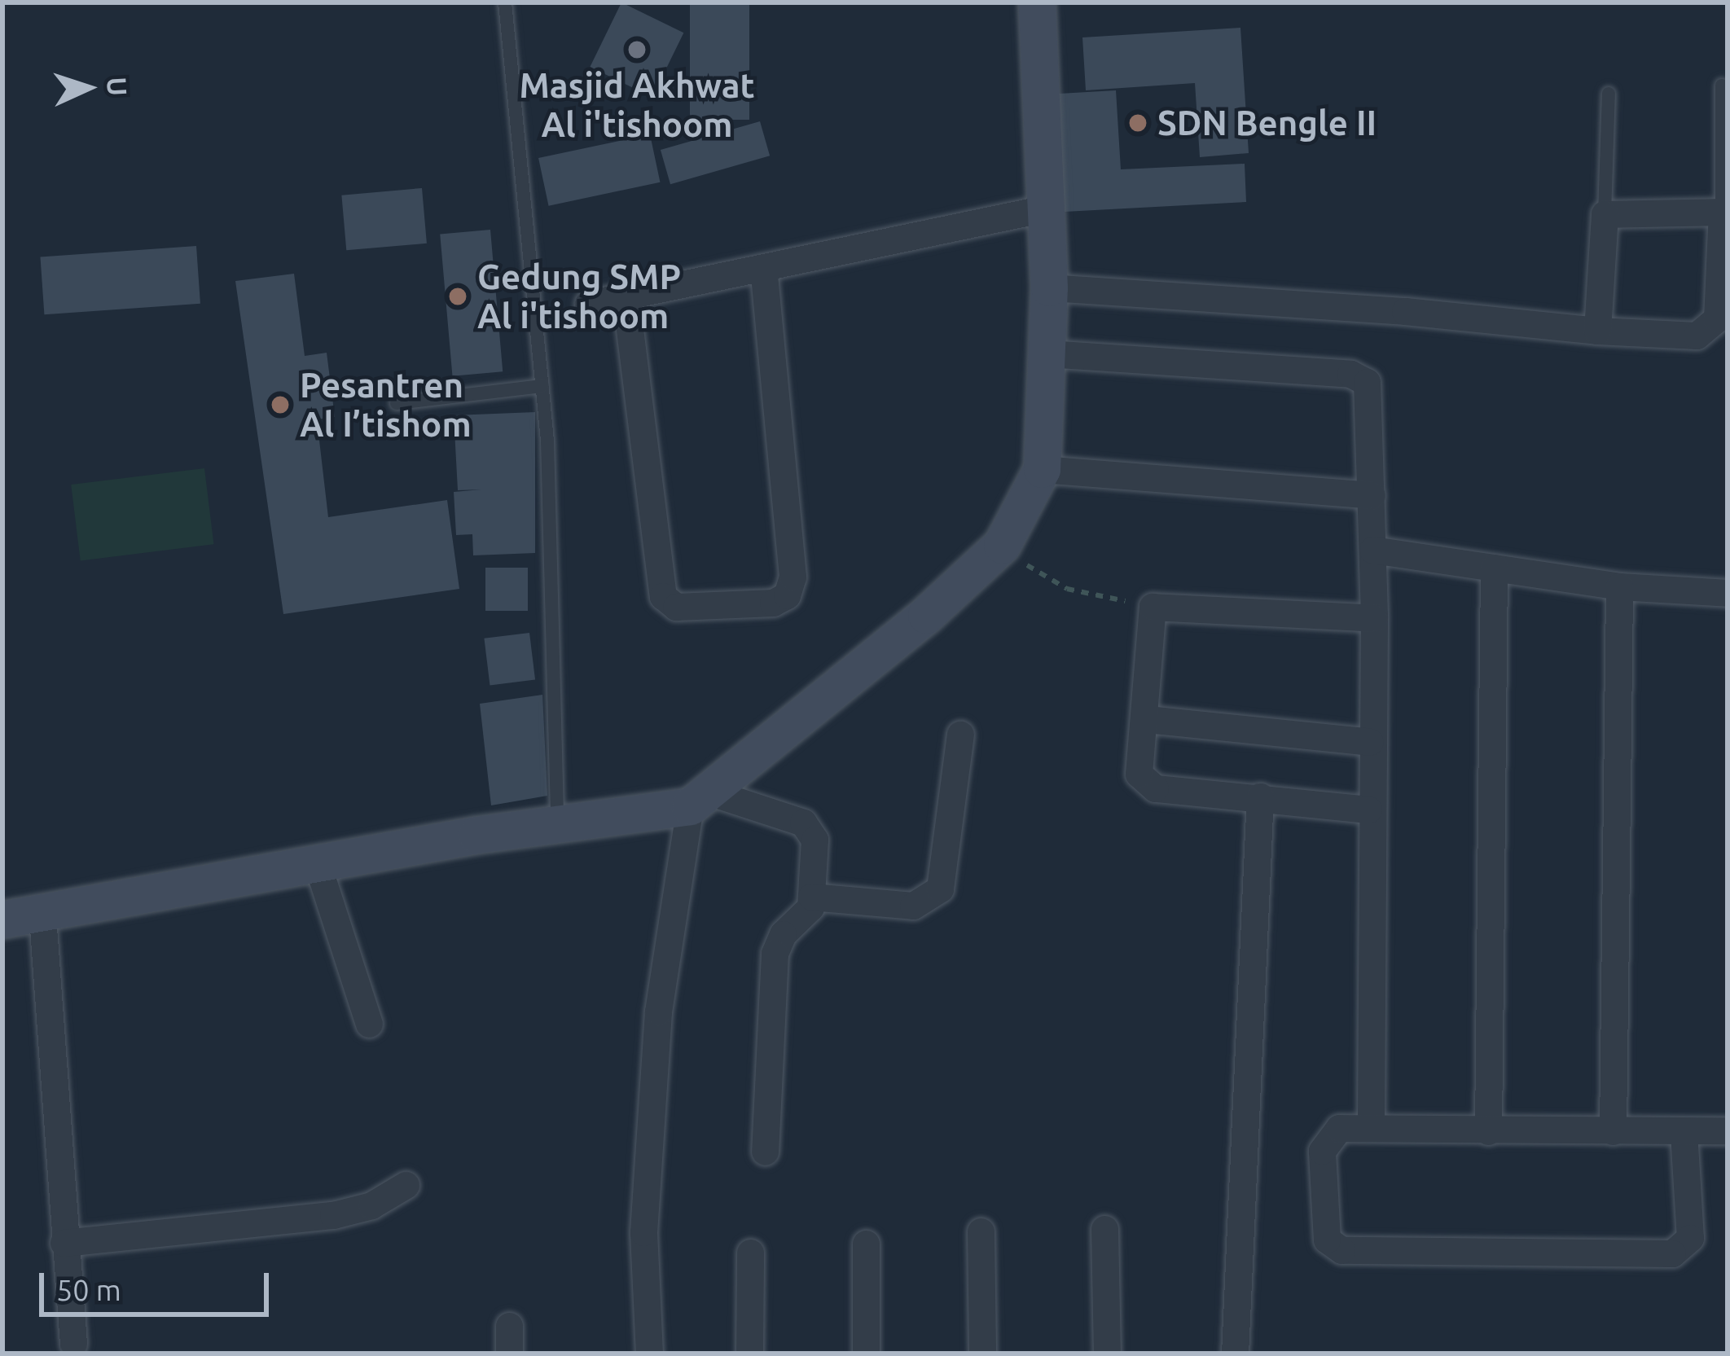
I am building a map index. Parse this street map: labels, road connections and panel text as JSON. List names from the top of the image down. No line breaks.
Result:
{"places":["Masjid Akhwat Al i'tishoom","SDN Bengle II","Gedung SMP Al i'tishoom","Pesantren Al I’tishom"],"scale_bar":"50 m","north":"right"}
